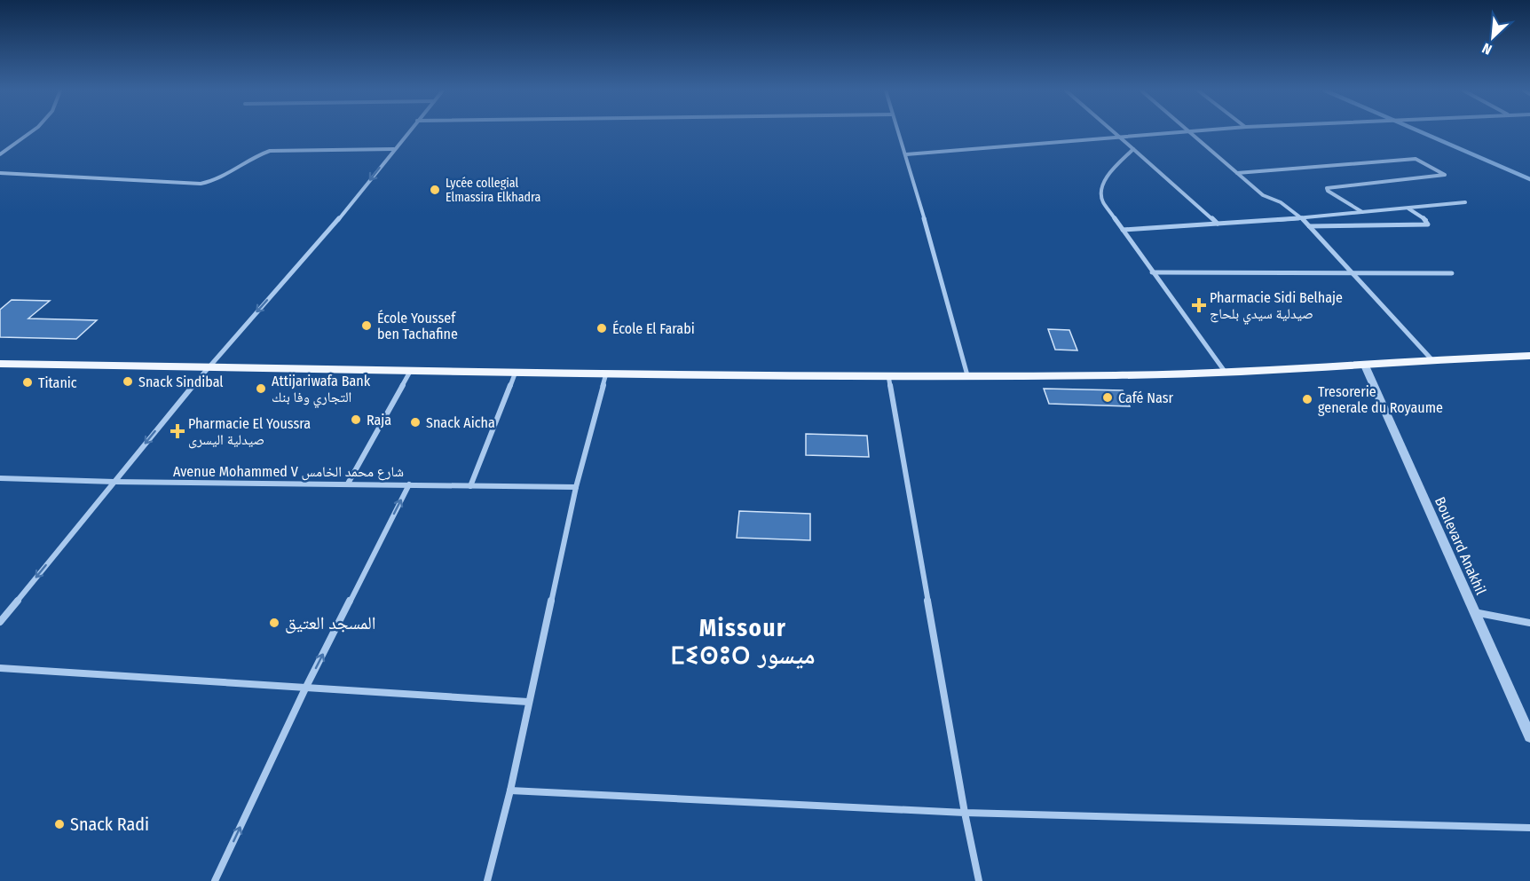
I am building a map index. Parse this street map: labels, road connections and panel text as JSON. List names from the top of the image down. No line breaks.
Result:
{"streets":{"street":["Avenue Mohammed V شارع محمد الخامس","Boulevard Anakhil"]},"districts":["Missour ⵎⵉⵙⵓⵔ ميسور"],"places":{"other":["Lycée collegial Elmassira Elkhadra","École Youssef ben Tachafine","École El Farabi","Snack Sindibal","Titanic","Attijariwafa Bank التجاري وفا بنك","Café Nasr","Tresorerie generale du Royaume","Raja","Snack Aicha","المسجد العتيق","Snack Radi"],"health":["Pharmacie Sidi Belhaje صيدلية سيدي بلحاج","Pharmacie El Youssra صيدلية اليسرى"]},"north":"bottom left"}
